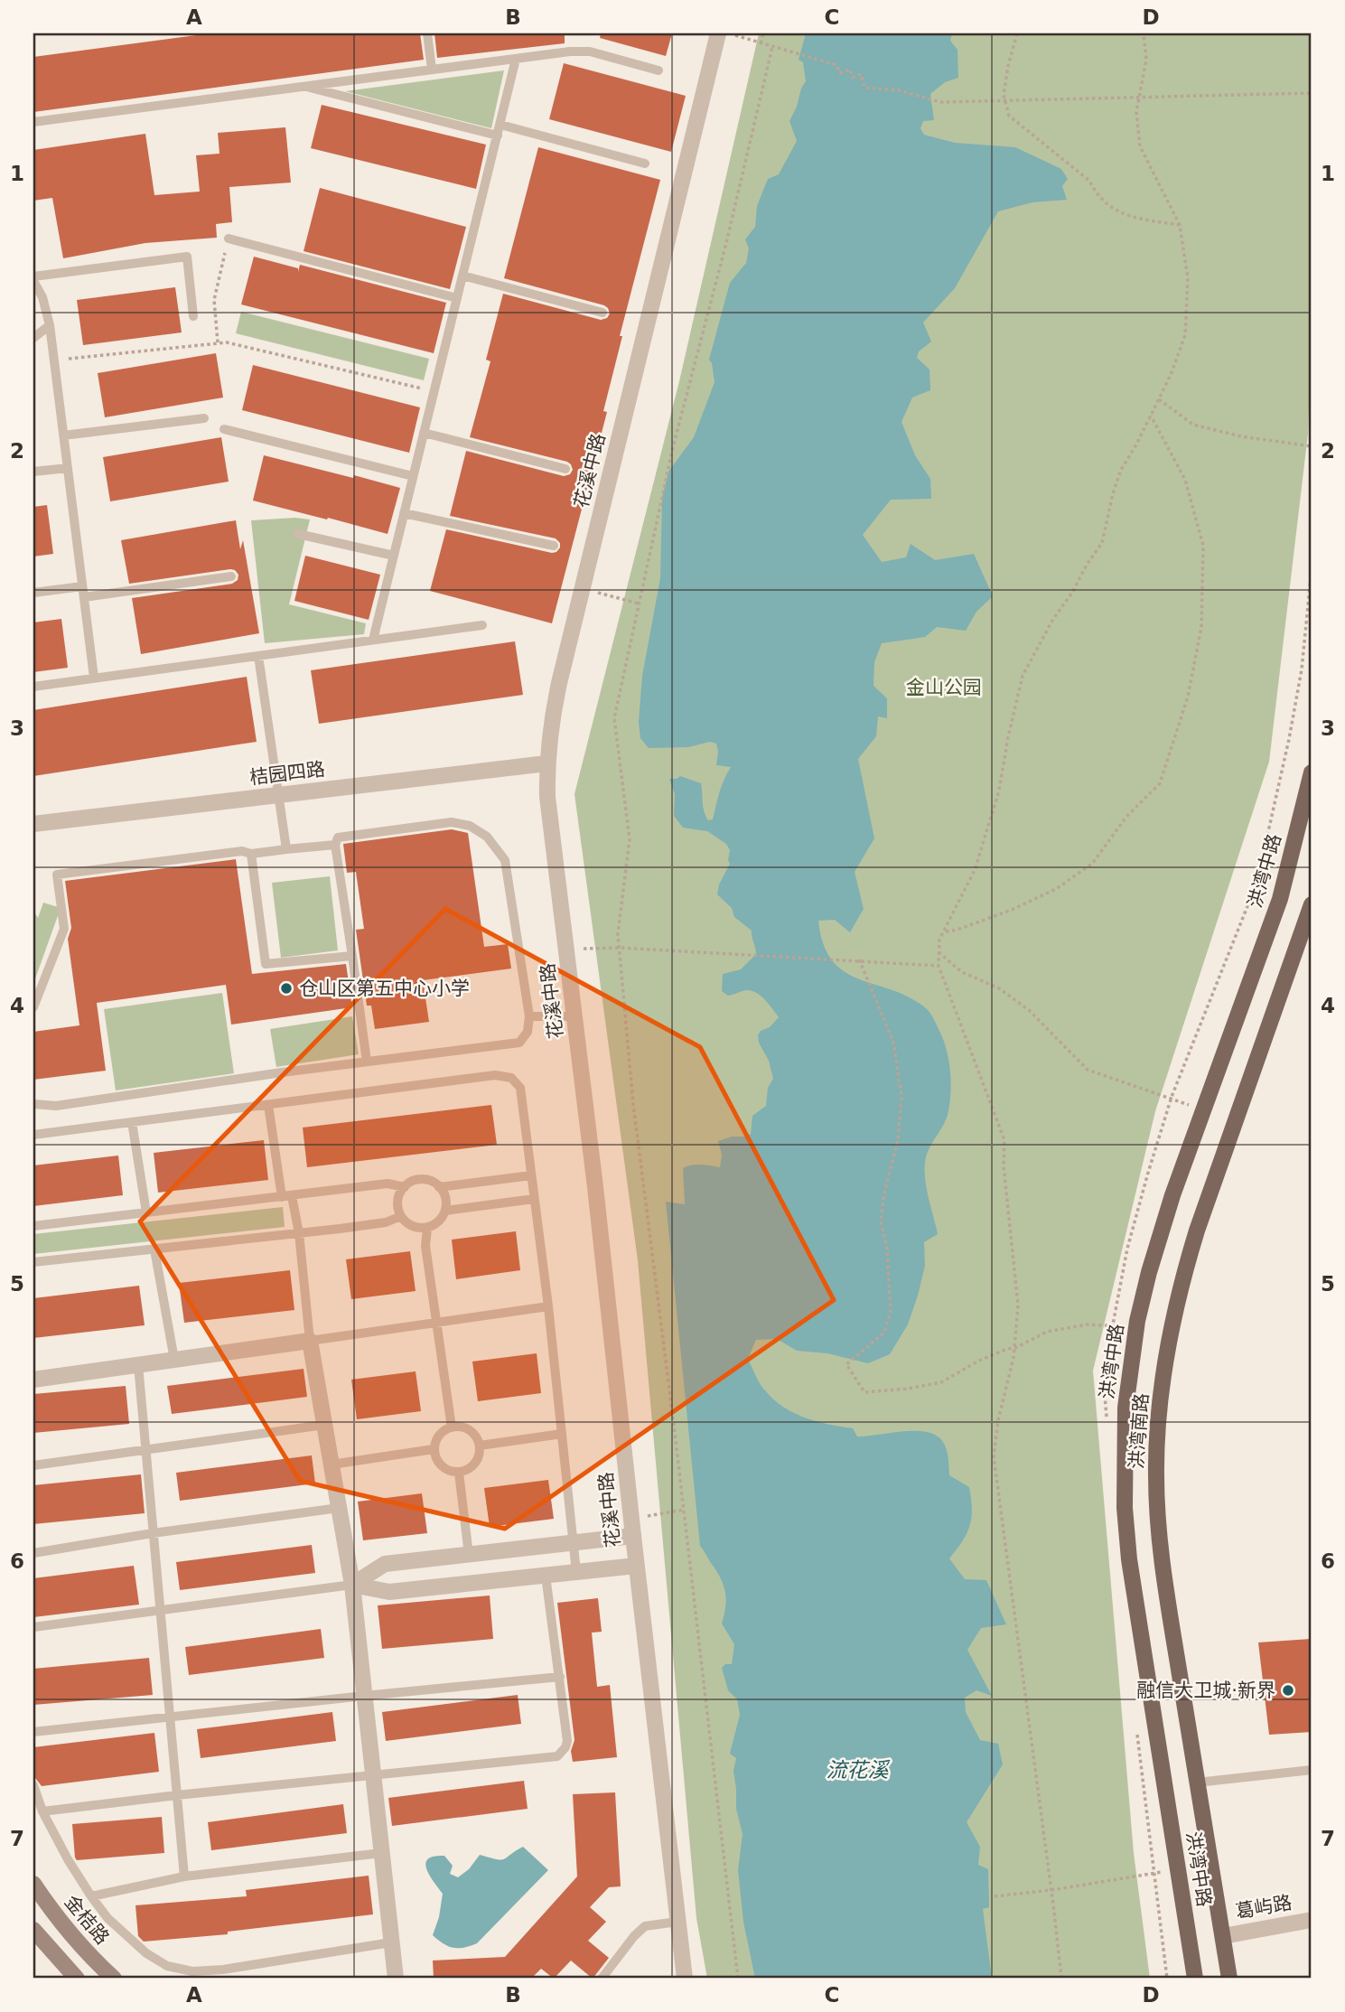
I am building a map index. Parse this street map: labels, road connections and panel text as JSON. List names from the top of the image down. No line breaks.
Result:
{"streets":{"main road":["洪湾中路","洪湾南路","金桔路"],"street":["花溪中路","桔园四路","葛屿路"]},"crossings":[["花溪中路","桔园四路"],["洪湾南路","葛屿路"]],"water":["流花溪"],"parks":["金山公园"],"places":["仓山区第五中心小学","融信大卫城·新界"],"grid":{"columns":["A","B","C","D"],"rows":["1","2","3","4","5","6","7"]}}
